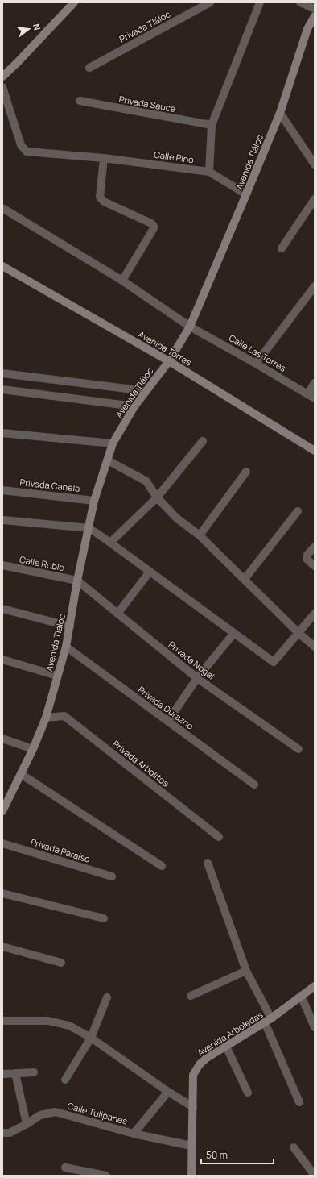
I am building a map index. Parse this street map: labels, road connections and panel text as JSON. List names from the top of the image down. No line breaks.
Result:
{"streets":{"main road":["Avenida Tláloc","Avenida Torres","Avenida Arboledas"],"street":["Privada Tláloc","Privada Sauce","Calle Pino","Calle Las Torres","Privada Canela","Calle Roble","Privada Nogal","Privada Durazno","Privada Arbolitos","Privada Paraíso","Calle Tulipanes"]},"crossings":[["Avenida Tláloc","Avenida Torres"],["Avenida Tláloc","Calle Las Torres"],["Avenida Tláloc","Privada Canela"],["Avenida Tláloc","Calle Roble"],["Avenida Tláloc","Privada Nogal"],["Avenida Tláloc","Privada Durazno"],["Avenida Tláloc","Privada Arbolitos"],["Calle Roble","Privada Nogal"],["Avenida Arboledas","Calle Tulipanes"]],"scale_bar":"50 m","north":"right"}
